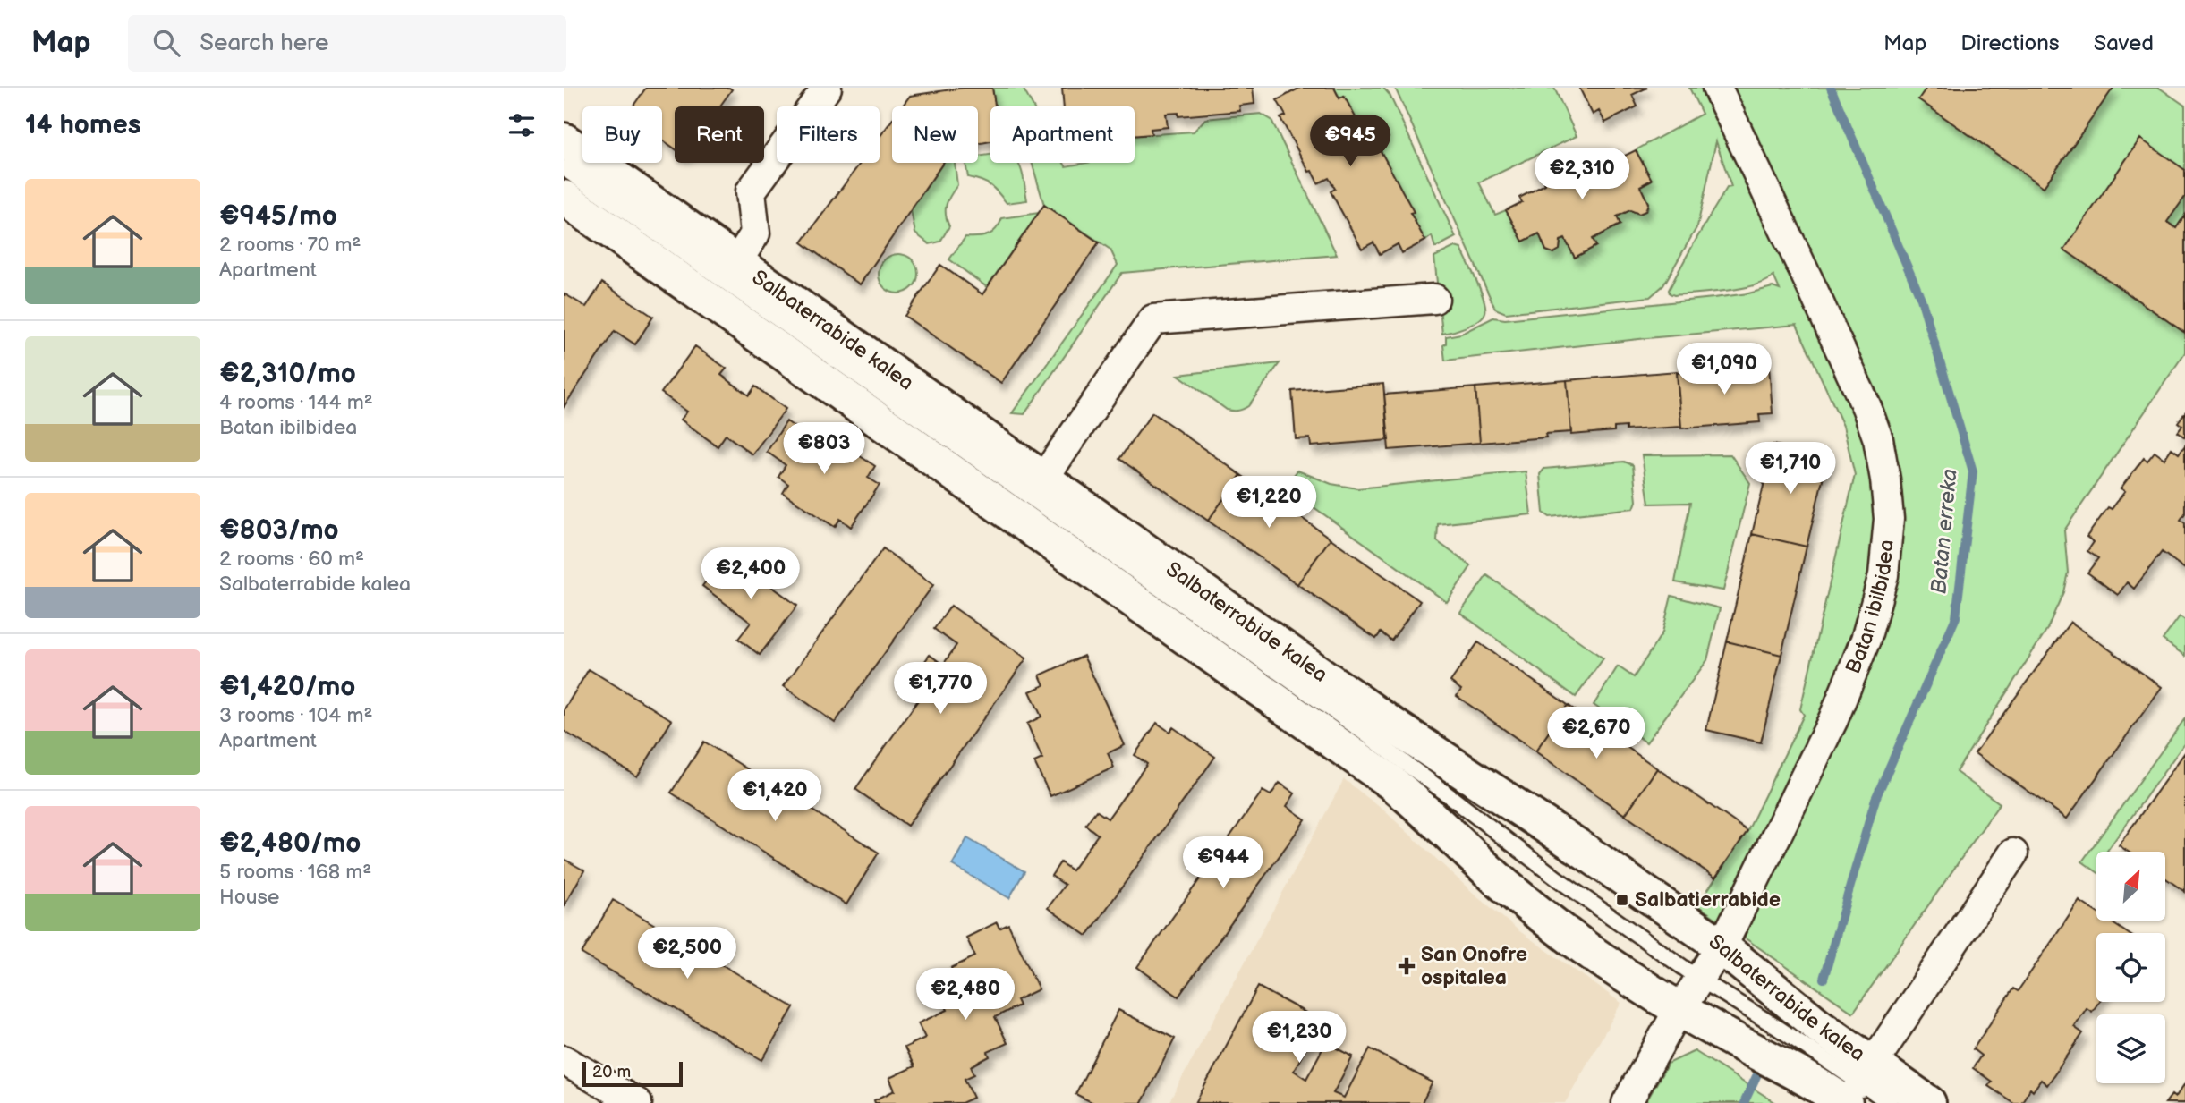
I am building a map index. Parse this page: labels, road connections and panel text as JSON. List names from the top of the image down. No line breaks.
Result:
{"streets":{"street":["Salbaterrabide kalea","Batan ibilbidea"]},"crossings":[["Salbaterrabide kalea","Batan ibilbidea"]],"water":["Batan erreka"],"places":{"transit":["Salbatierrabide"],"health":["San Onofre ospitalea"]},"scale_bar":"20 m","north":"top right","page":{"header":"Map","search":"Search here","nav":["Map","Directions","Saved"],"heading":"14 homes","chip":["Buy","Rent","Filters","New","Apartment"],"price":["€945","€2,310","€1,090","€803","€1,710","€1,220","€2,400","€1,770","€2,670","€1,420","€944","€2,500","€2,480","€1,230"],"list":[{"name":"€945/mo","note":"2 rooms · 70 m² · Apartment"},{"name":"€2,310/mo","note":"4 rooms · 144 m² · Batan ibilbidea"},{"name":"€803/mo","note":"2 rooms · 60 m² · Salbaterrabide kalea"},{"name":"€1,420/mo","note":"3 rooms · 104 m² · Apartment"},{"name":"€2,480/mo","note":"5 rooms · 168 m² · House"}],"scale":"20 m"}}
